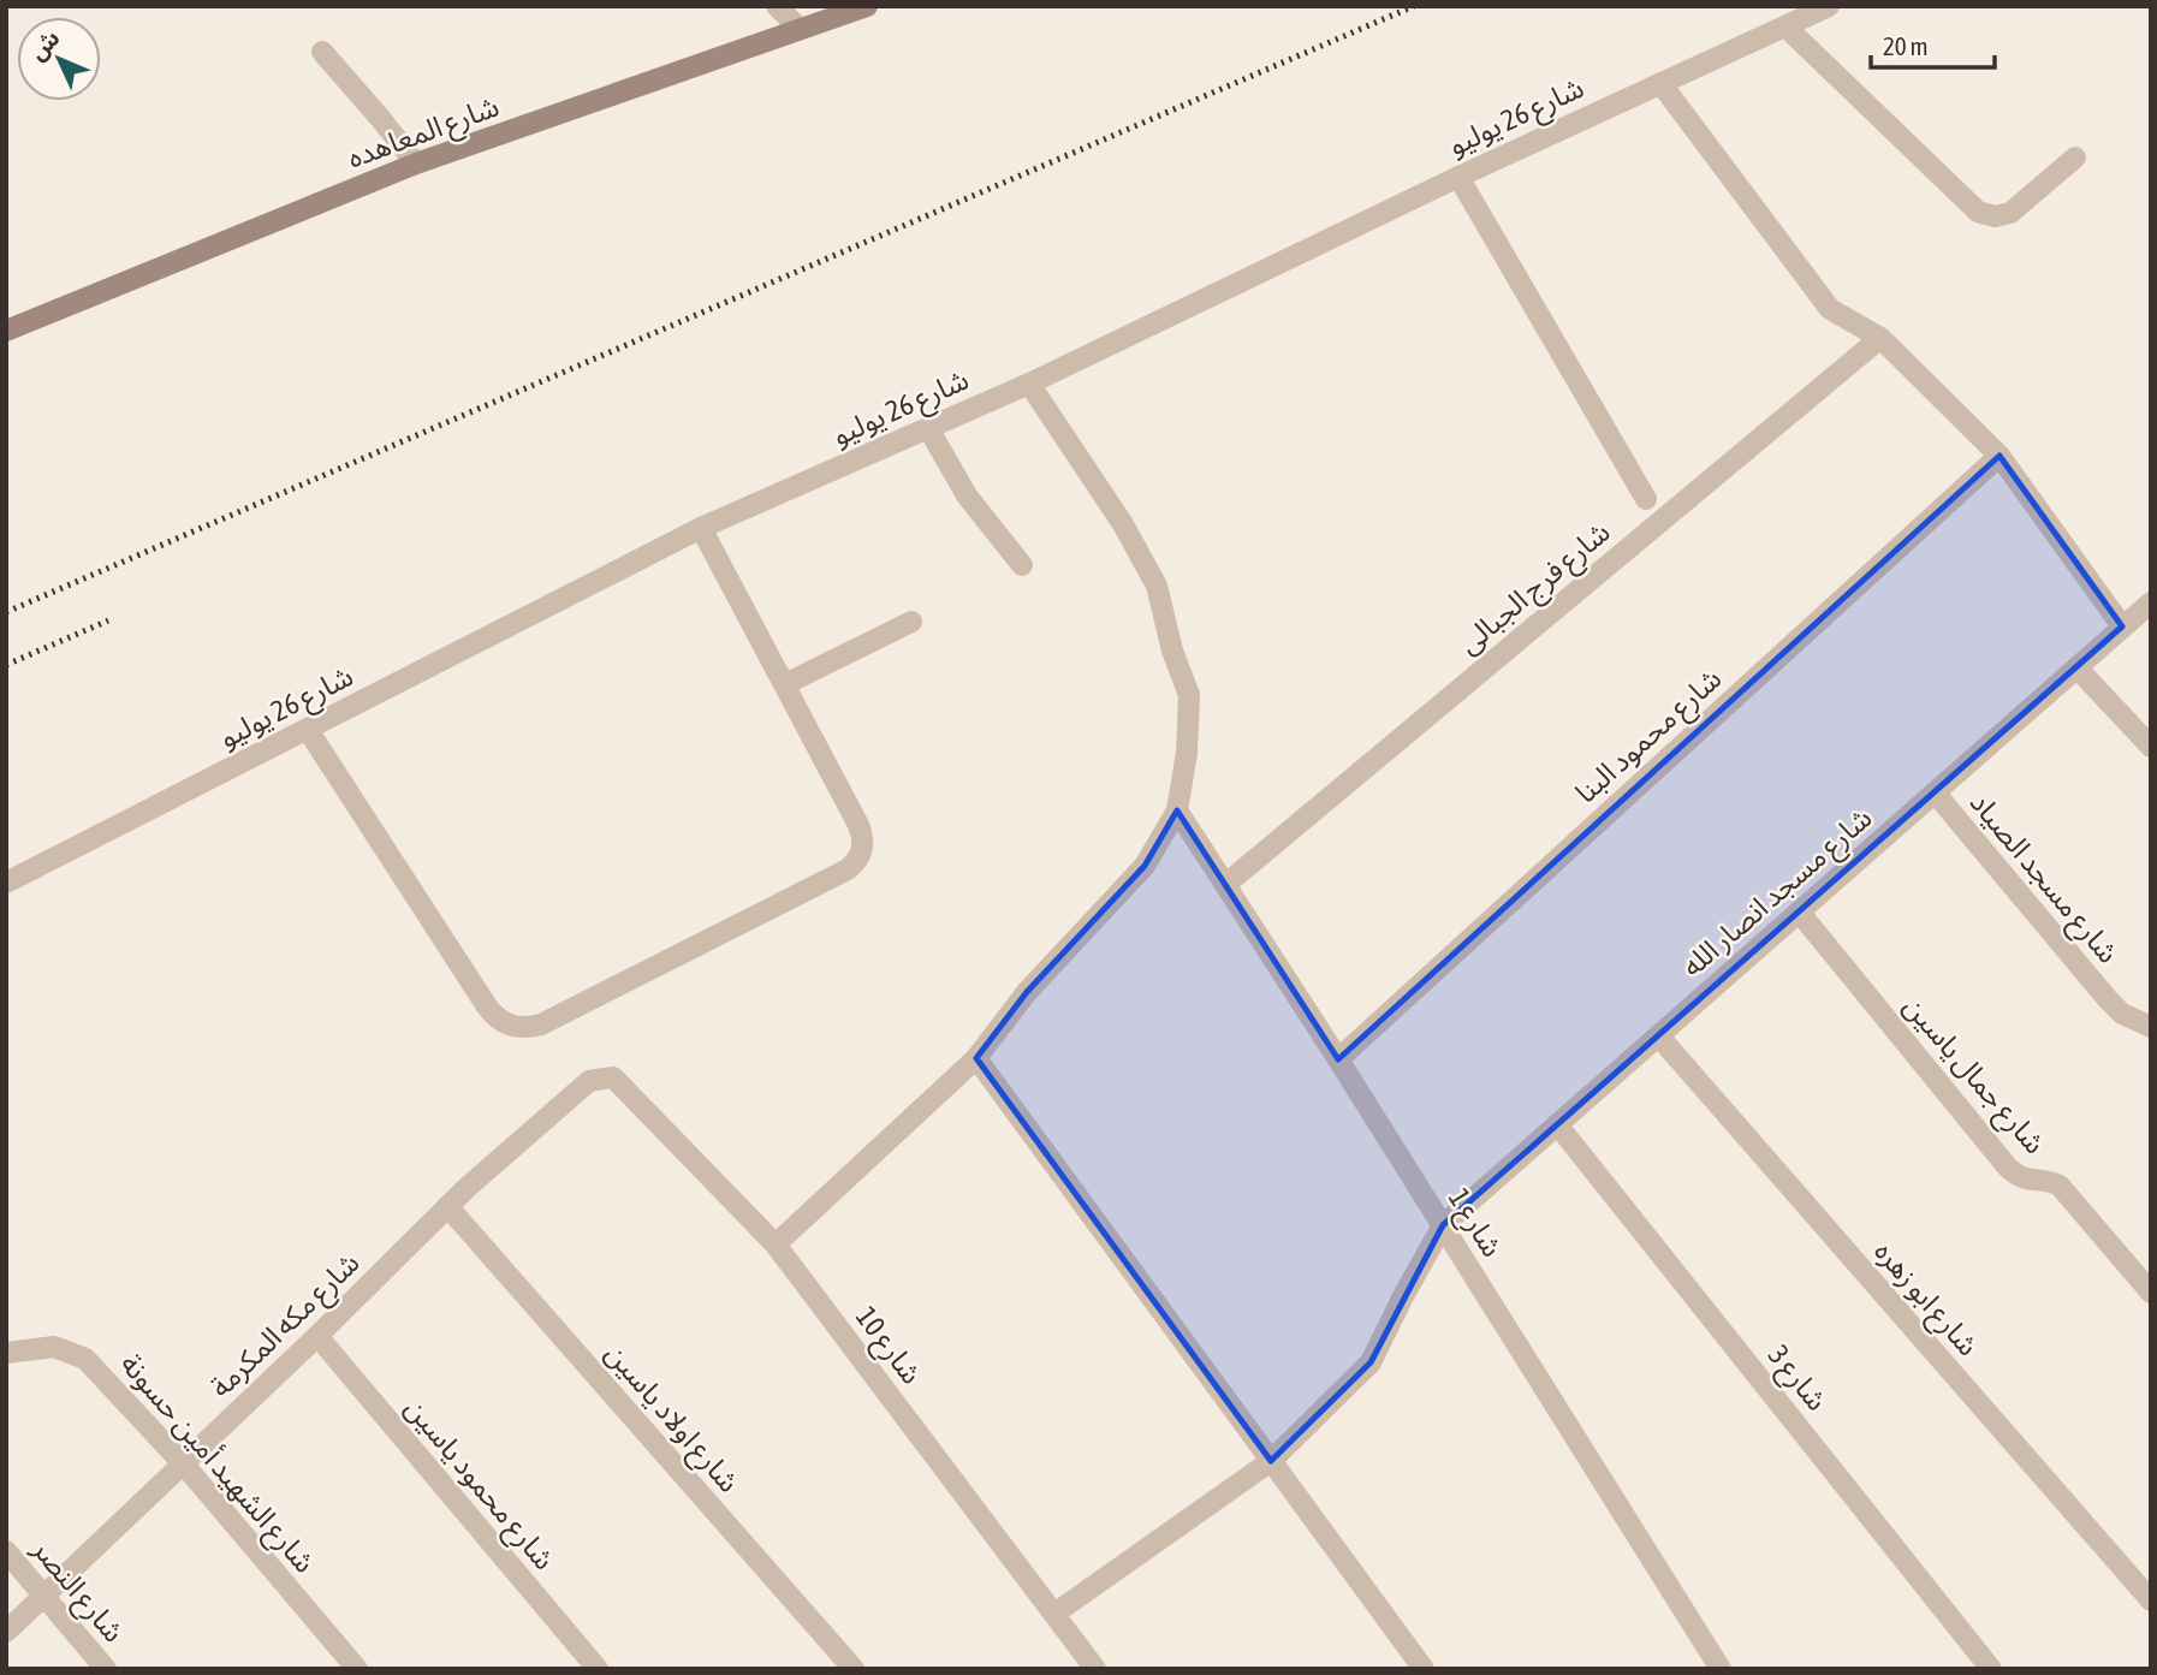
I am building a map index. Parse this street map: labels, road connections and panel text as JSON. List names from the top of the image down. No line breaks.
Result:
{"streets":{"main road":["شارع المعاهده"],"street":["شارع 26 يوليو","شارع فرج الجبالى","شارع محمود البنا","شارع مسجد الصياد","شارع مسجد انصار الله","شارع جمال ياسين","شارع 1","شارع ابو زهره","شارع مكه المكرمة","شارع 10","شارع 3","شارع اولاد ياسين","شارع الشهيد أمين حسونة","شارع محمود ياسين","شارع النصر"]},"crossings":[["شارع فرج الجبالى","شارع 1"],["شارع محمود البنا","شارع 1"],["شارع مسجد الصياد","شارع مسجد انصار الله"],["شارع مسجد انصار الله","شارع جمال ياسين"],["شارع مسجد انصار الله","شارع 1"],["شارع مسجد انصار الله","شارع ابو زهره"],["شارع مسجد انصار الله","شارع 10"],["شارع مسجد انصار الله","شارع 3"],["شارع مكه المكرمة","شارع 10"],["شارع مكه المكرمة","شارع اولاد ياسين"],["شارع مكه المكرمة","شارع الشهيد أمين حسونة"],["شارع مكه المكرمة","شارع محمود ياسين"],["شارع مكه المكرمة","شارع النصر"]],"scale_bar":"20 m","north":"top left"}
